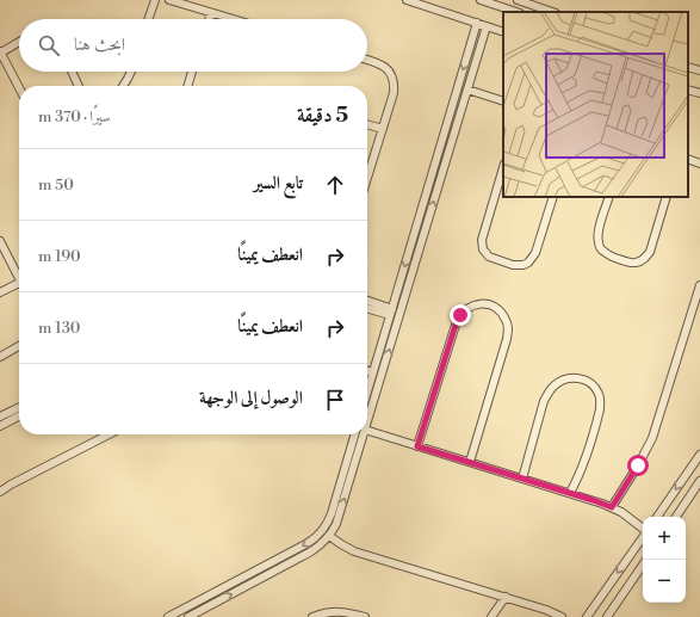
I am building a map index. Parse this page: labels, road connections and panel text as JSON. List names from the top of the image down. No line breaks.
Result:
{"page":{"search":"ابحث هنا","heading":["5 دقيقة","سيرًا · 370 m"],"list":[["تابع السير","50 m"],["انعطف يمينًا","190 m"],["انعطف يمينًا","130 m"],"الوصول إلى الوجهة"],"map_buttons":["+","−"]}}
